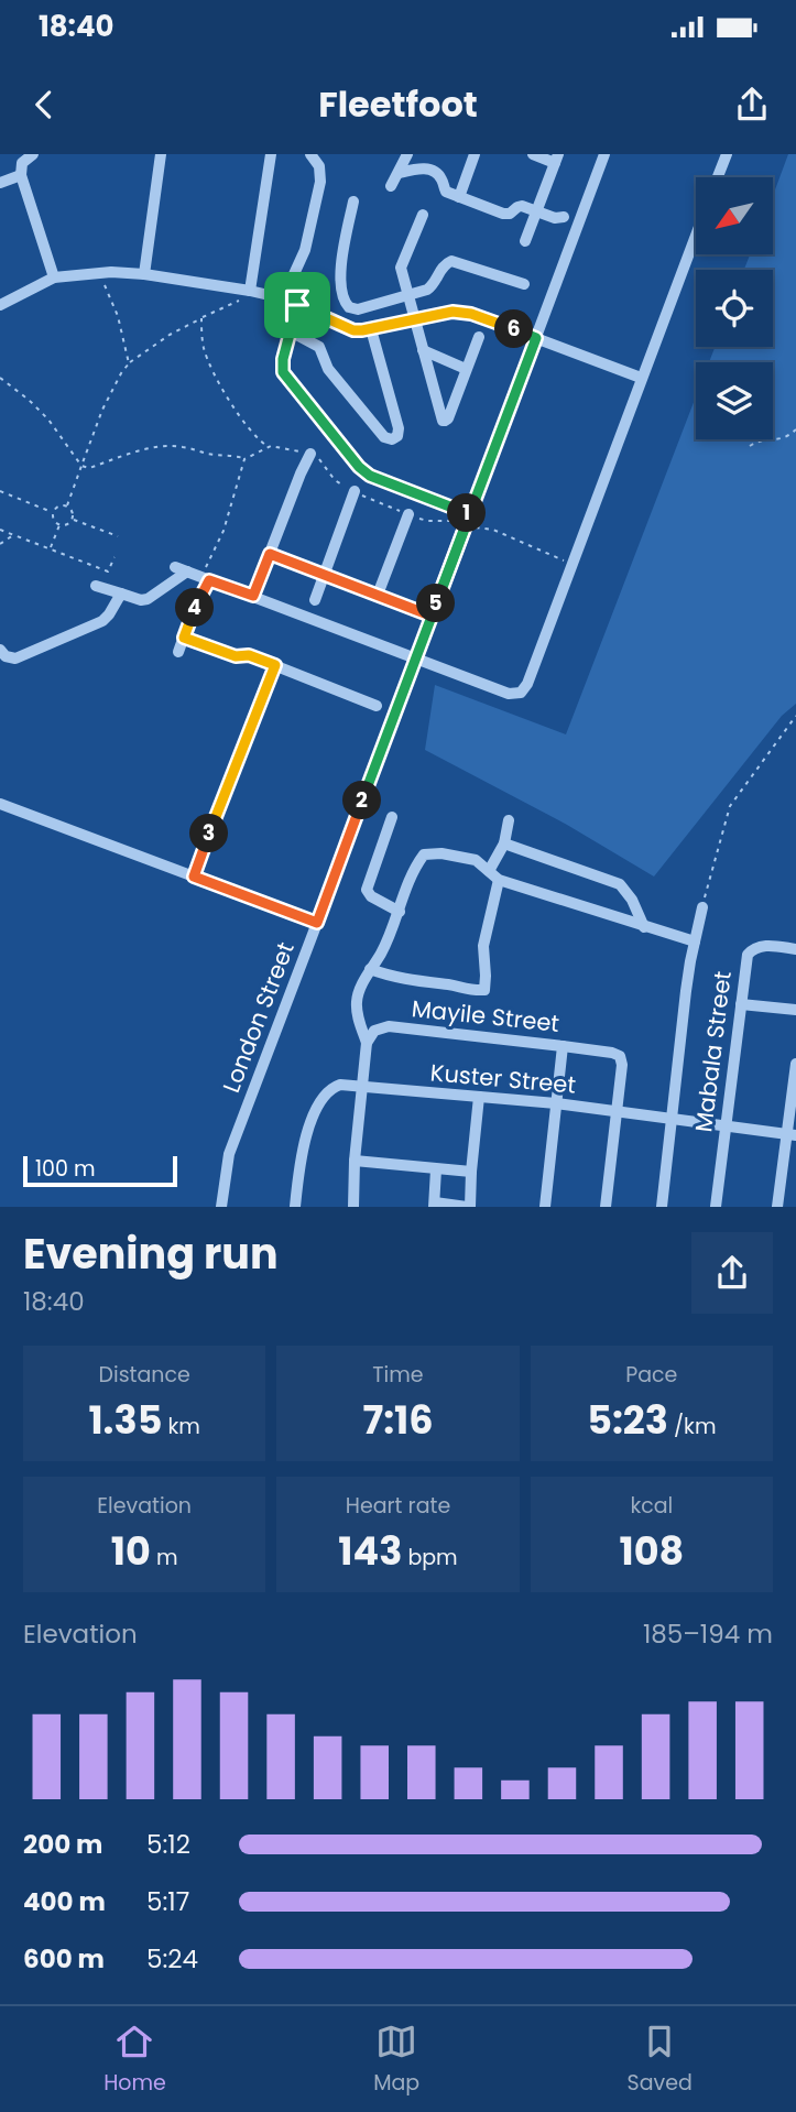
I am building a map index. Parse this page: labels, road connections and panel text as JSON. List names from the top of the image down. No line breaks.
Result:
{"streets":{"street":["Mayile Street","London Street","Mabala Street","Kuster Street"]},"crossings":[["Mayile Street","Kuster Street"],["Mabala Street","Kuster Street"]],"scale_bar":"100 m","north":"bottom left","page":{"status":"18:40","header":"Fleetfoot","pins":["6","1","5","4","2","3"],"scale":"100 m","heading":["Evening run","18:40"],"stats":[["Distance","1.35 km"],["Time","7:16"],["Pace","5:23 /km"],["Elevation","10 m"],["Heart rate","143 bpm"],["kcal","108"]],"chart":["Elevation","185–194 m"],"list":[{"name":"200 m","note":"5:12"},{"name":"400 m","note":"5:17"},{"name":"600 m","note":"5:24"}],"tabs":["Home","Map","Saved"]}}
